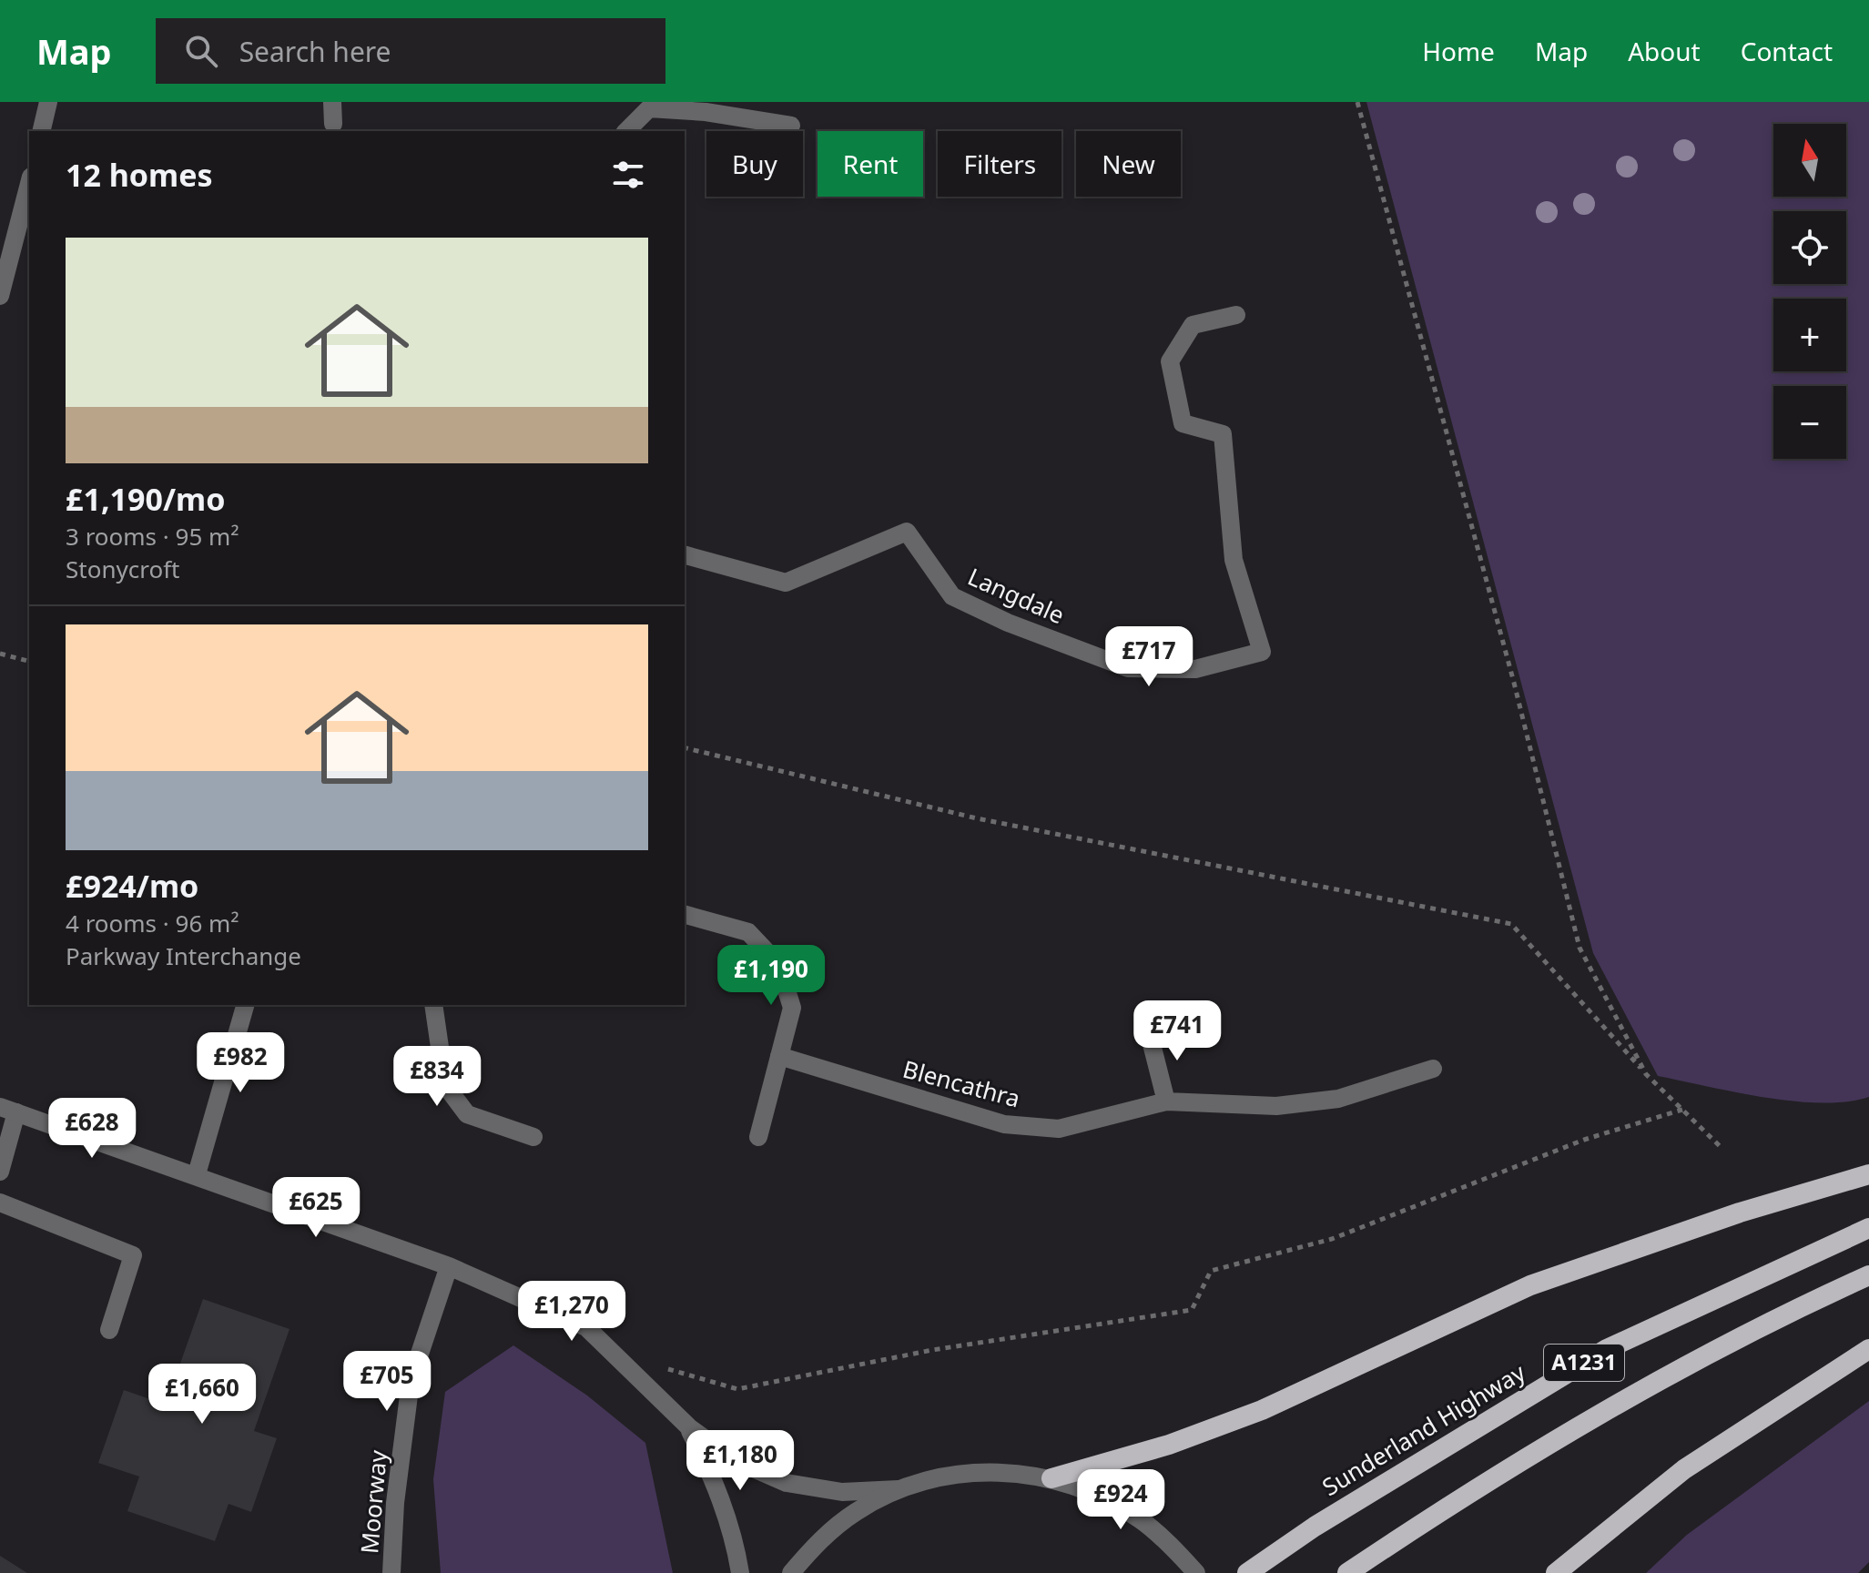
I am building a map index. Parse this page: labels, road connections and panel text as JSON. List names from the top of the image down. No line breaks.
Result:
{"streets":{"highway":["A1231","Sunderland Highway"],"street":["Langdale","Blencathra","Moorway"]},"north":"top","page":{"header":"Map","search":"Search here","nav":["Home","Map","About","Contact"],"map_buttons":["+","−"],"chip":["Buy","Rent","Filters","New"],"heading":"12 homes","list":[{"name":"£1,190/mo","note":"3 rooms · 95 m² · Stonycroft"},{"name":"£924/mo","note":"4 rooms · 96 m² · Parkway Interchange"}],"price":["£717","£1,190","£741","£982","£834","£628","£625","£1,270","£705","£1,660","£1,180","£924"]}}
